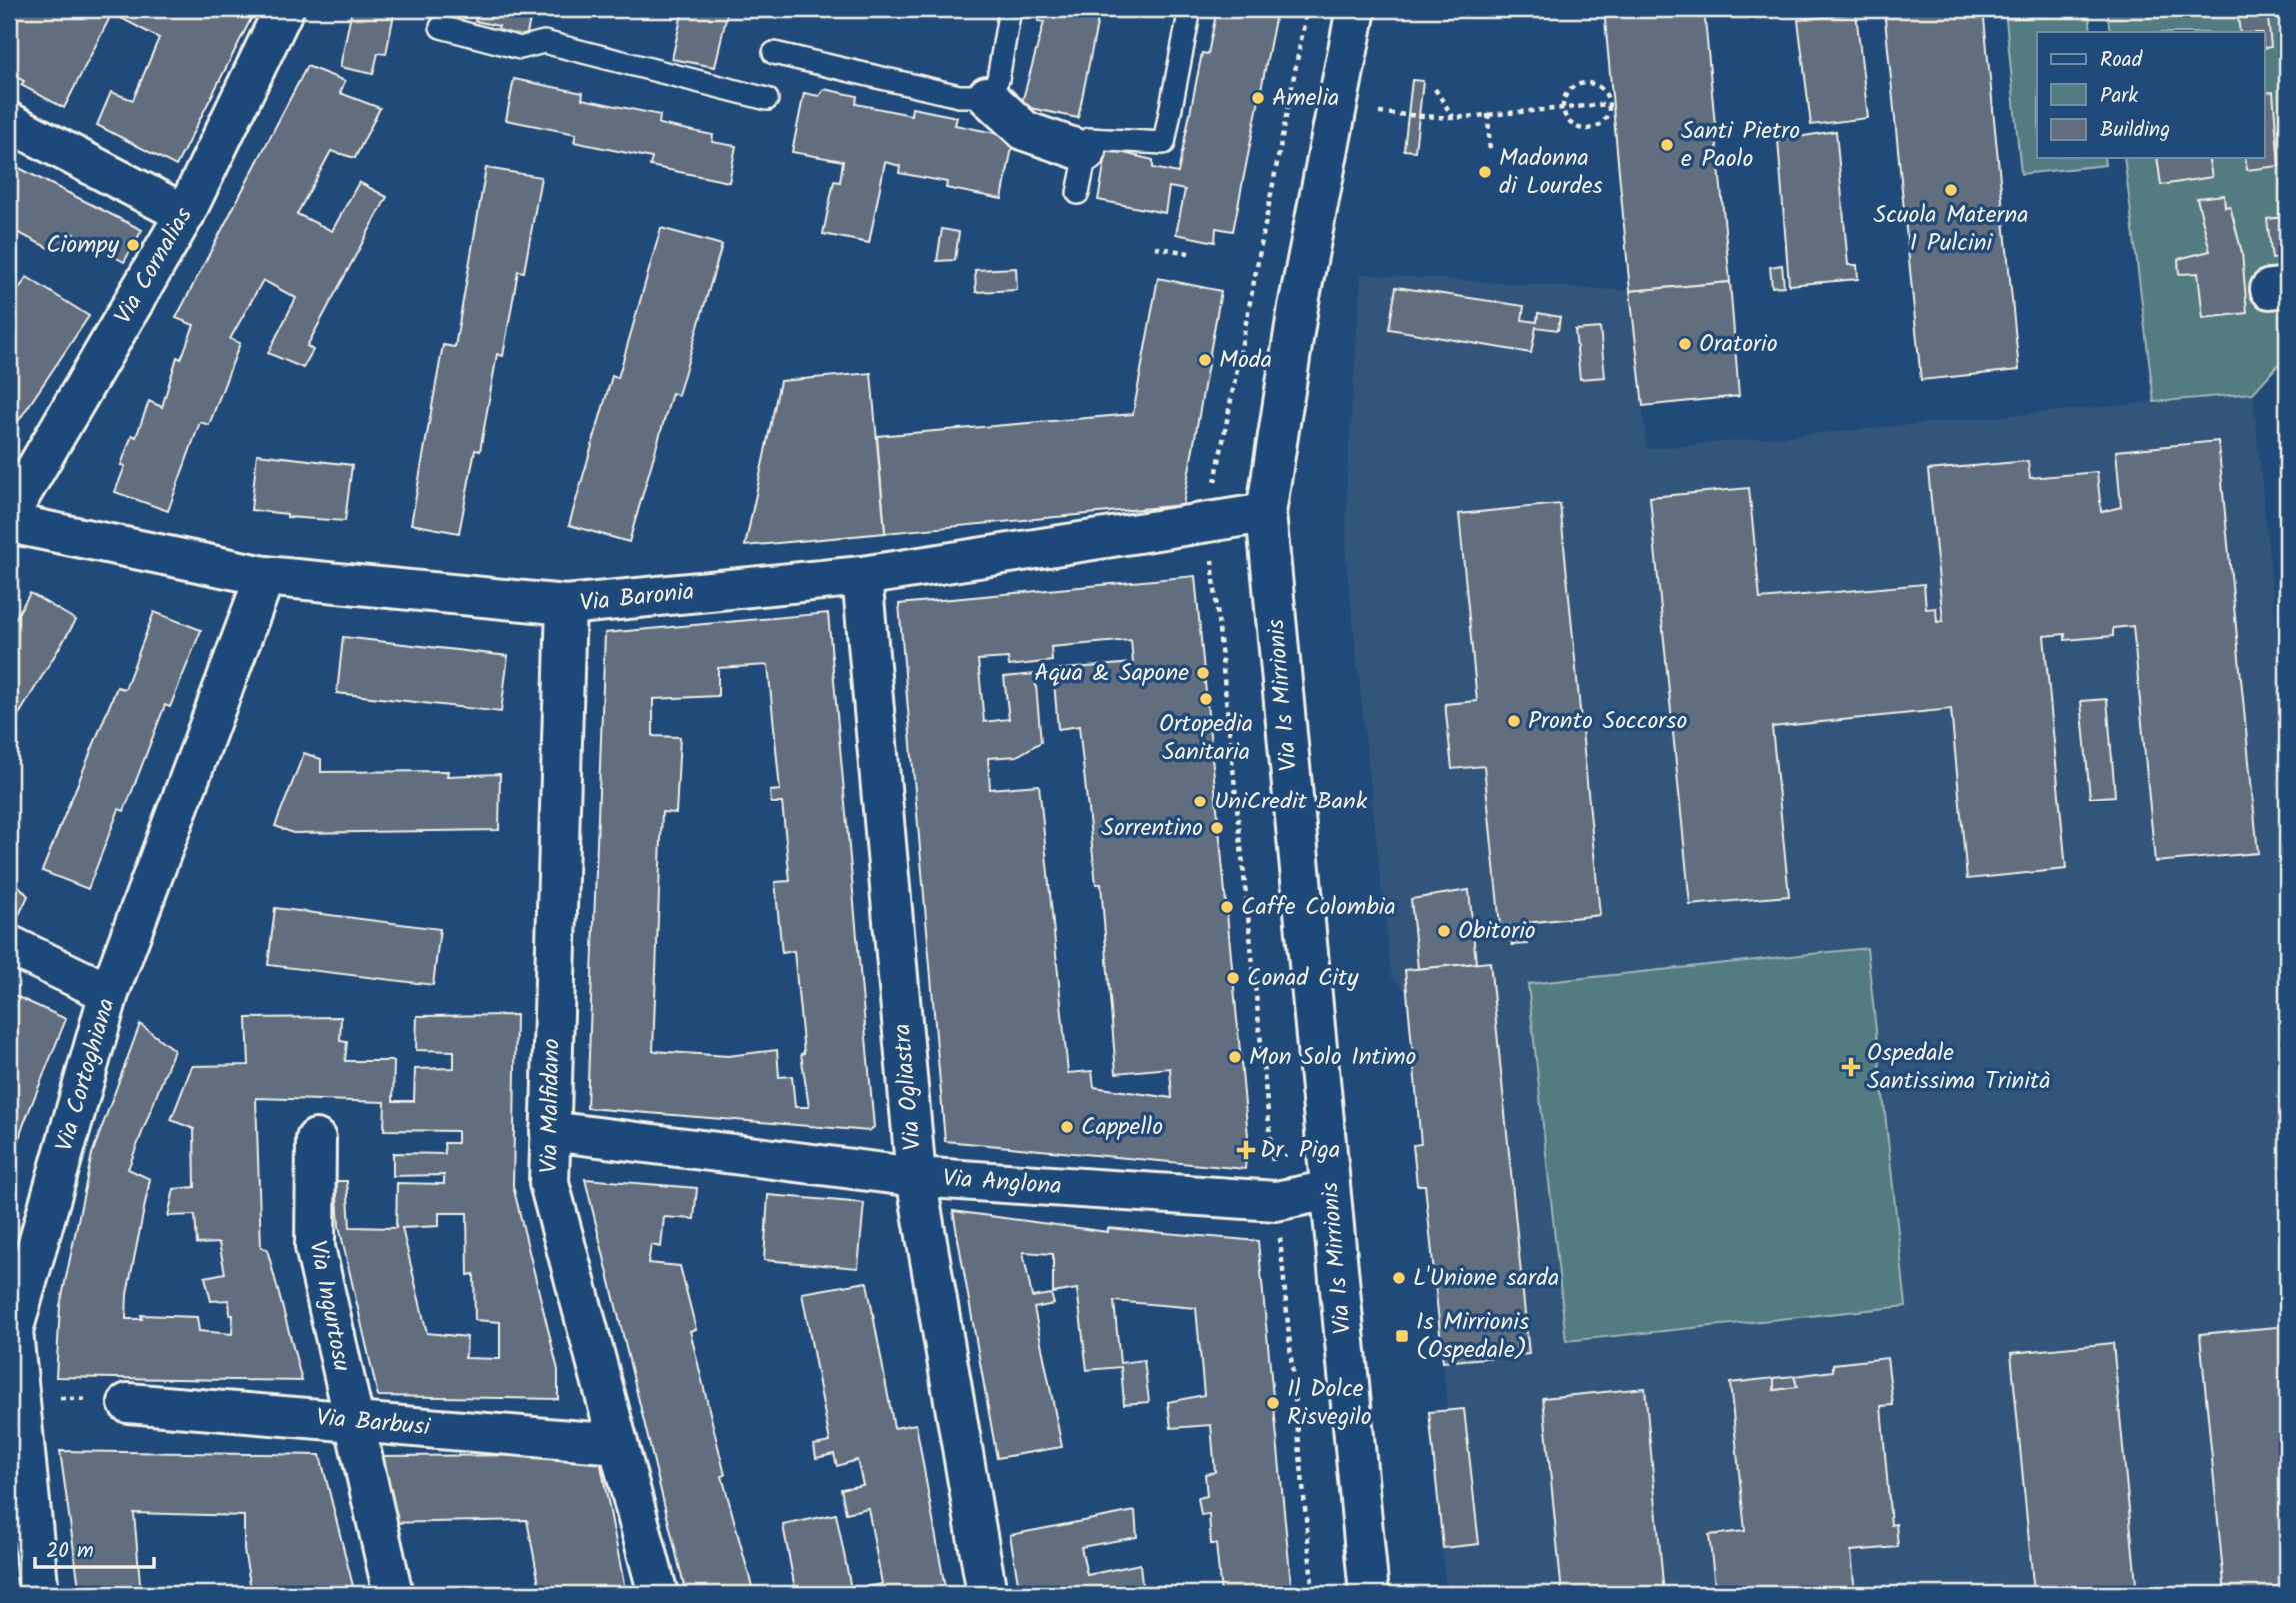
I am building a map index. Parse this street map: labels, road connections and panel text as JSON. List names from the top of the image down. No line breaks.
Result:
{"streets":{"street":["Via Cornalias","Via Baronia","Via Is Mirrionis","Via Cortoghiana","Via Ogliastra","Via Malfidano","Via Anglona","Via Ingurtosu","Via Barbusi"]},"crossings":[["Via Baronia","Via Is Mirrionis"],["Via Baronia","Via Cortoghiana"],["Via Baronia","Via Ogliastra"],["Via Baronia","Via Malfidano"],["Via Is Mirrionis","Via Anglona"],["Via Ogliastra","Via Anglona"],["Via Malfidano","Via Anglona"],["Via Malfidano","Via Barbusi"],["Via Ingurtosu","Via Barbusi"]],"places":{"other":["Amelia","Santi Pietro e Paolo","Madonna di Lourdes","Scuola Materna I Pulcini","Ciompy","Oratorio","Moda","Aqua & Sapone","Ortopedia Sanitaria","Pronto Soccorso","UniCredit Bank","Sorrentino","Caffe Colombia","Obitorio","Conad City","Mon Solo Intimo","Cappello","L'Unione sarda","Il Dolce Risvegilo"],"health":["Ospedale Santissima Trinità","Dr. Piga"],"transit":["Is Mirrionis (Ospedale)"]},"legend":["Road","Park","Building"],"scale_bar":"20 m"}
